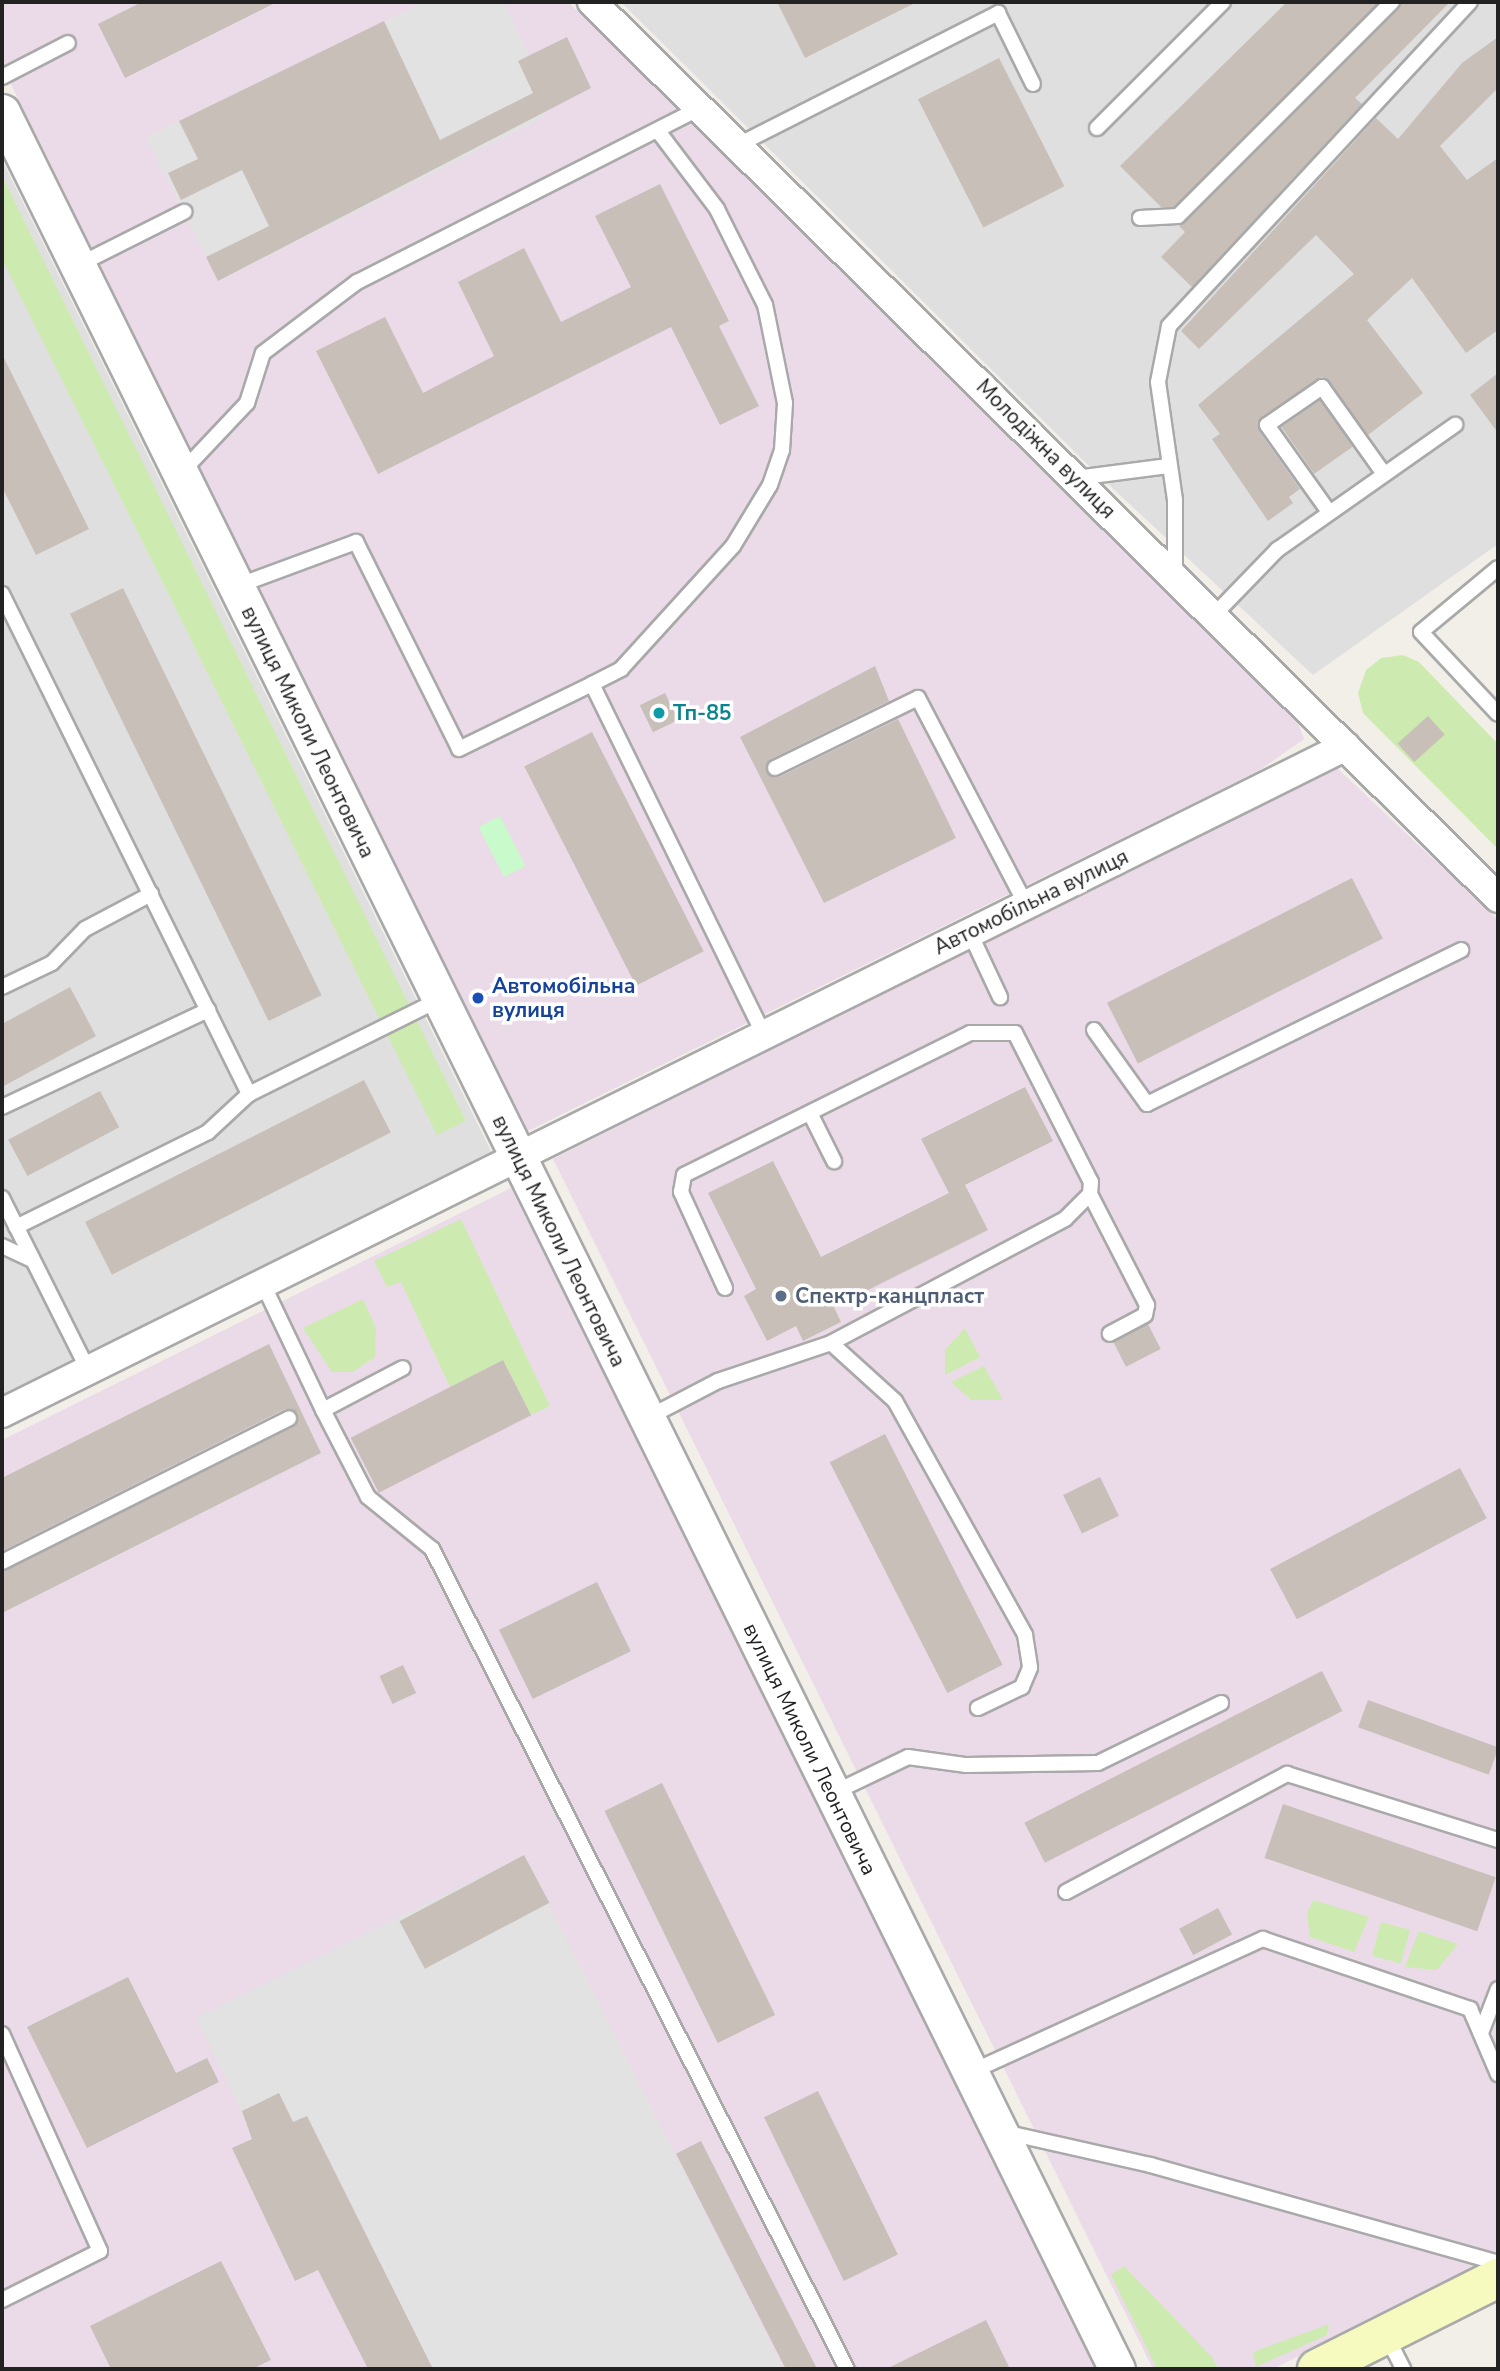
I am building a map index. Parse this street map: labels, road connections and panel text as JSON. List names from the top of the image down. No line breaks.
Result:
{"streets":{"street":["Молодіжна вулиця","вулиця Миколи Леонтовича","Автомобільна вулиця"]},"crossings":[["Молодіжна вулиця","Автомобільна вулиця"],["вулиця Миколи Леонтовича","Автомобільна вулиця"]],"places":["Тп-85","Автомобільна вулиця","Спектр-канцпласт"]}
